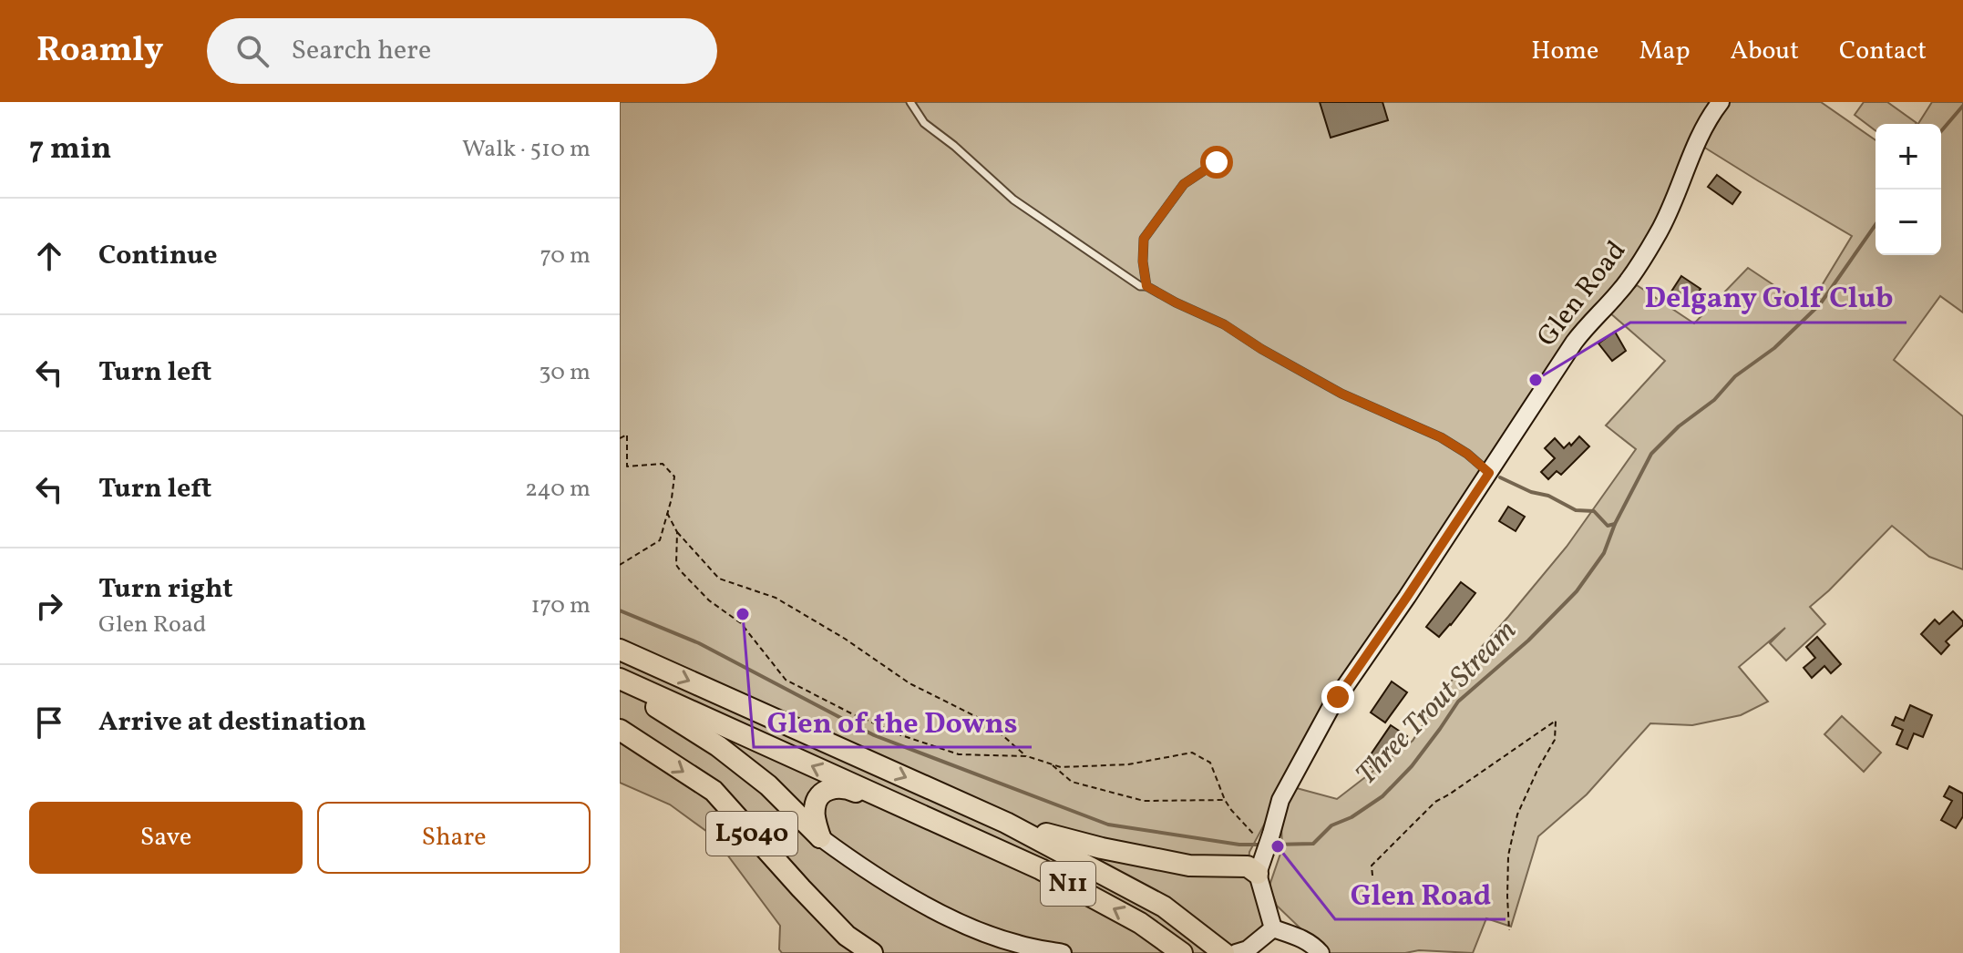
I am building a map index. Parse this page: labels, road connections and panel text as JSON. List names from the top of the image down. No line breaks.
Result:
{"streets":{"highway":["L5040","N11"],"main road":["Glen Road"]},"crossings":[["Glen Road","N11"]],"water":["Three Trout Stream"],"places":["Delgany Golf Club","Glen of the Downs","Glen Road"],"page":{"header":"Roamly","search":"Search here","nav":["Home","Map","About","Contact"],"heading":["7 min","Walk · 510 m"],"map_buttons":["+","−"],"list":[["Continue","70 m"],["Turn left","30 m"],["Turn left","240 m"],["Turn right","Glen Road","170 m"],"Arrive at destination"],"buttons":["Save","Share"]}}
